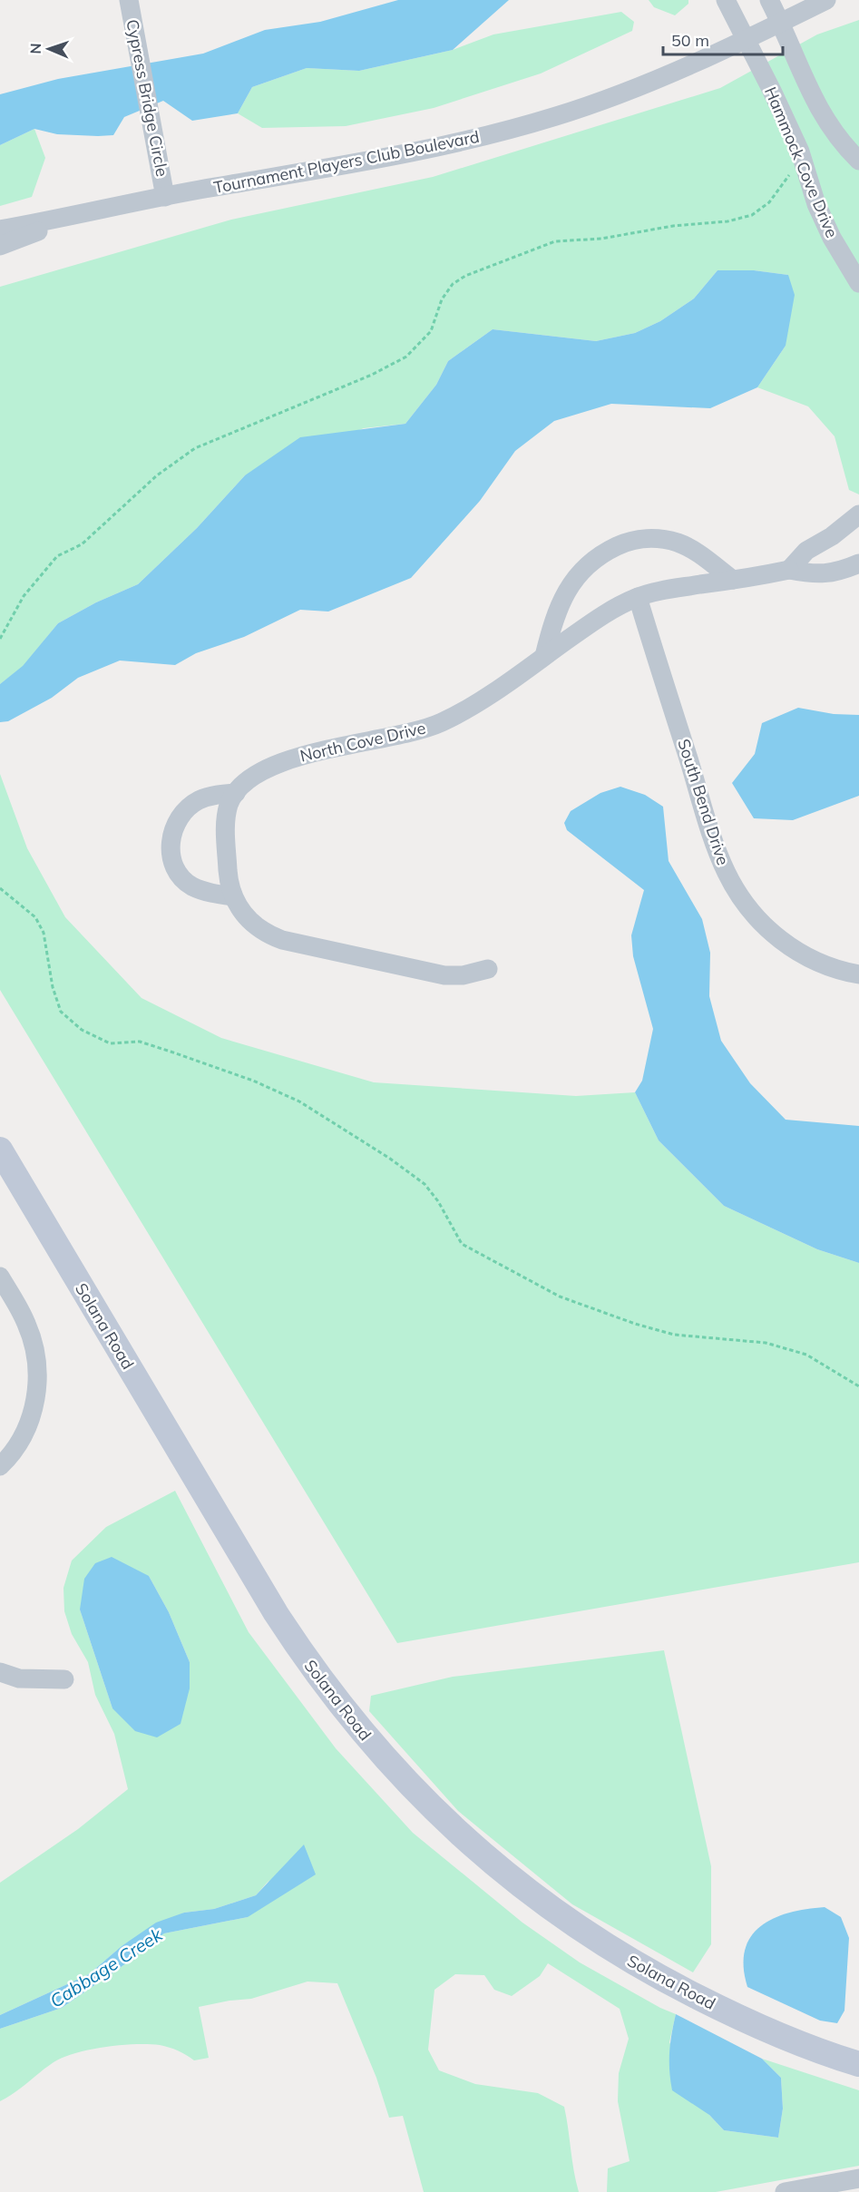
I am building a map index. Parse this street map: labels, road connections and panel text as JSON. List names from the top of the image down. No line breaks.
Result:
{"streets":{"street":["Cypress Bridge Circle","Tournament Players Club Boulevard","Hammock Cove Drive","North Cove Drive","South Bend Drive","Solana Road"]},"crossings":[["Cypress Bridge Circle","Tournament Players Club Boulevard"],["Tournament Players Club Boulevard","Hammock Cove Drive"],["North Cove Drive","South Bend Drive"]],"water":["Cabbage Creek"],"scale_bar":"50 m","north":"left"}
